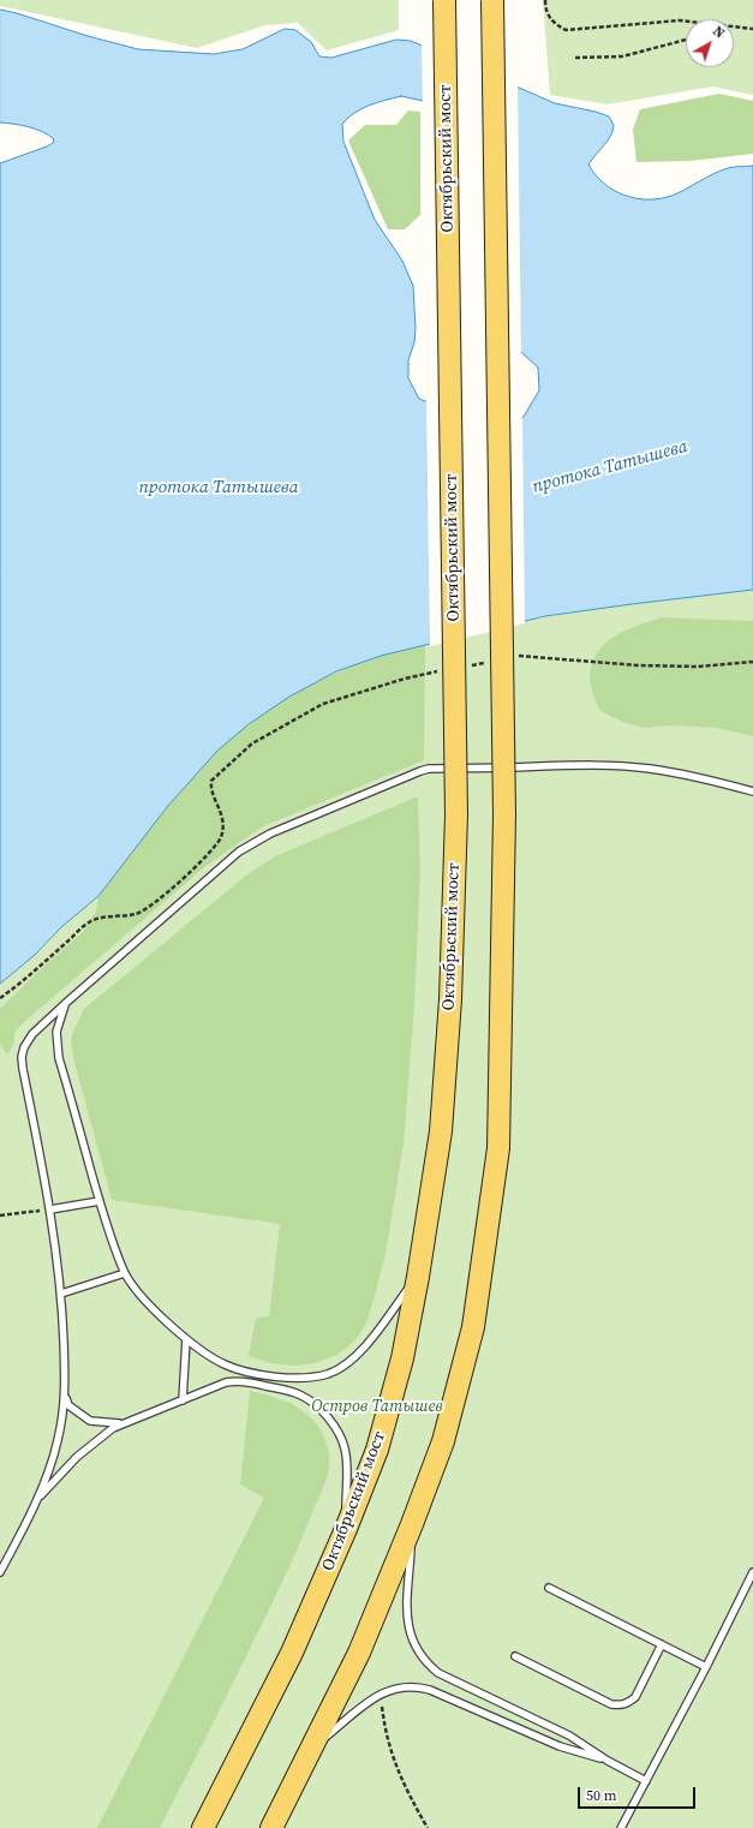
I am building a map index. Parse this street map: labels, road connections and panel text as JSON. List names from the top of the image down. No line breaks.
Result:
{"streets":{"main road":["Октябрьский мост"]},"water":["протока Татышева"],"parks":["Остров Татышев"],"scale_bar":"50 m","north":"top right"}
